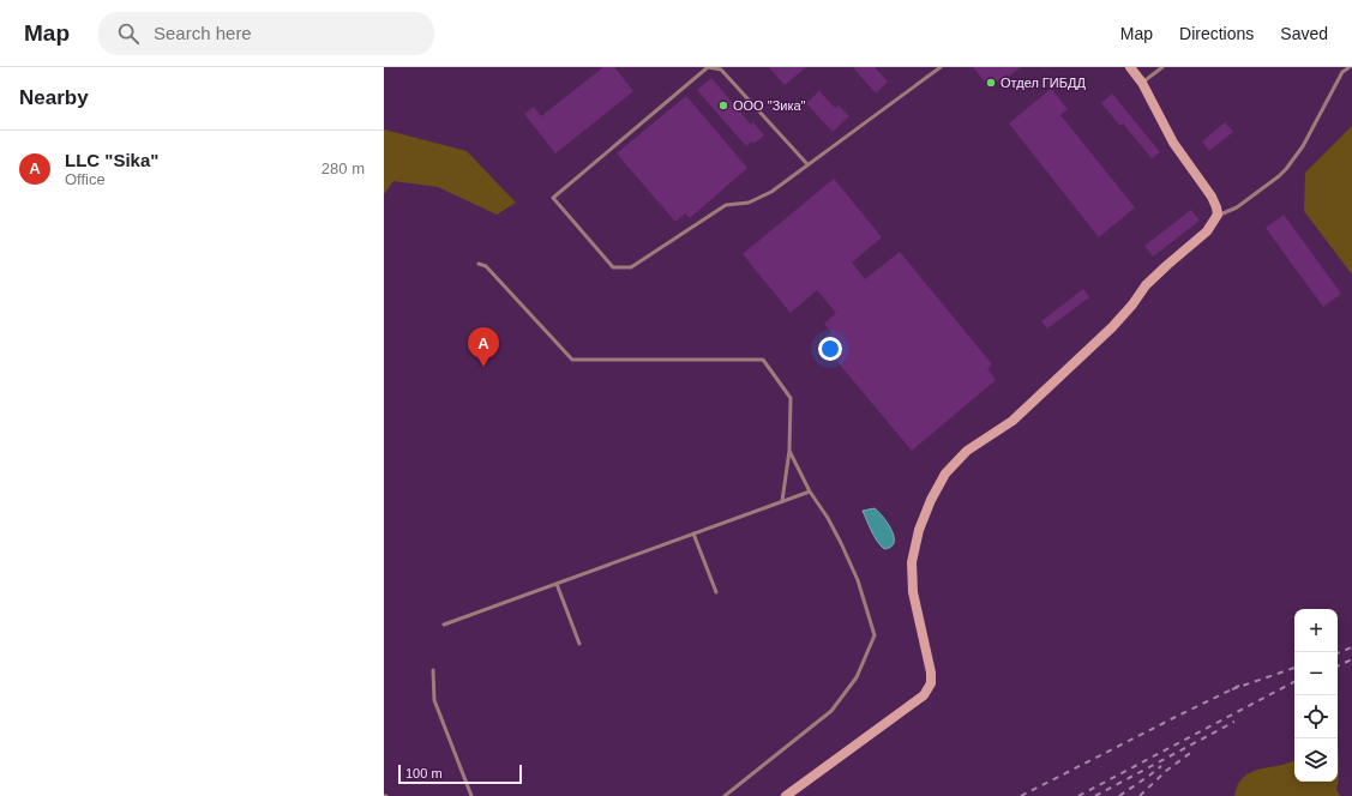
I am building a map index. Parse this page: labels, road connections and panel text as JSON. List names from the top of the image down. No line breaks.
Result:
{"places":["Отдел ГИБДД","ООО \"Зика\""],"scale_bar":"100 m","page":{"header":"Map","search":"Search here","nav":["Map","Directions","Saved"],"heading":"Nearby","list":[{"mark":"A","name":"LLC \"Sika\"","note":"Office","value":"280 m"}],"pins":"A","map_buttons":["+","−"],"scale":"100 m"}}
